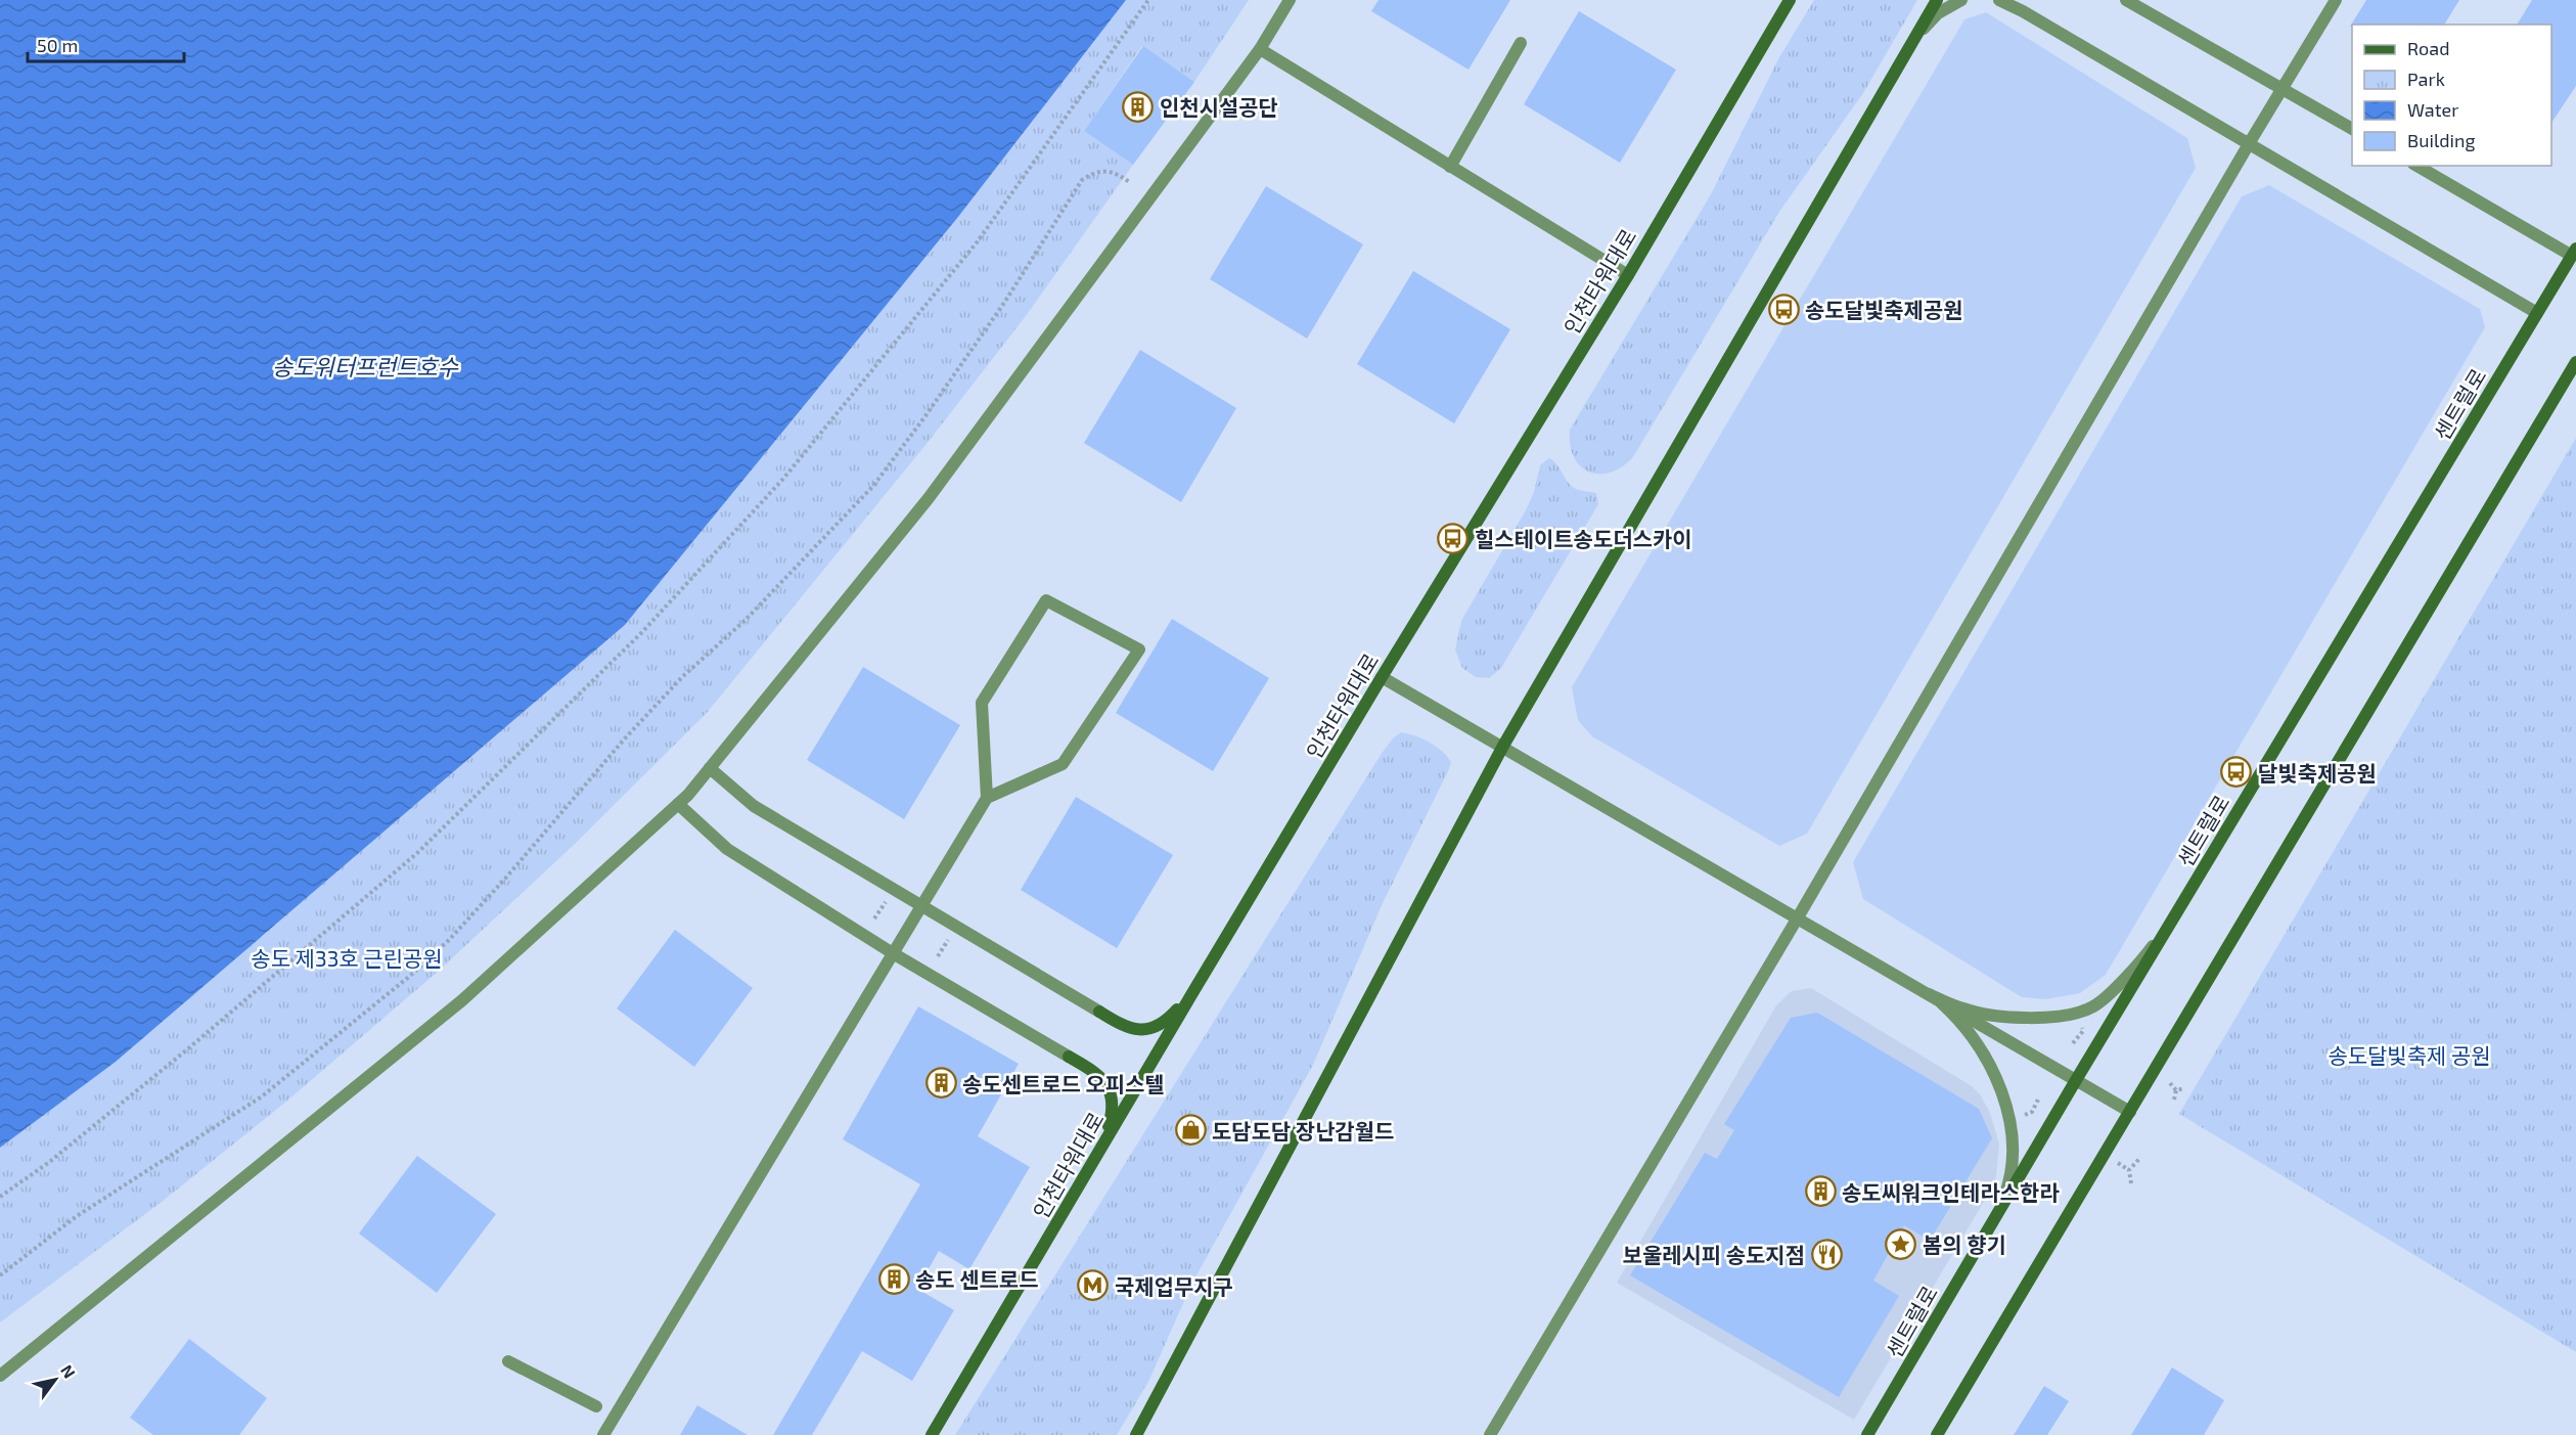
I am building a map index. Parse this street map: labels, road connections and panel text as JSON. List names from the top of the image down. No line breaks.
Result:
{"streets":{"main road":["인천타워대로","센트럴로"]},"water":["송도워터프런트호수"],"parks":["송도 제33호 근린공원","송도달빛축제 공원"],"places":{"building":["인천시설공단","송도센트로드 오피스텔","송도씨워크인테라스한라","송도 센트로드"],"bus stop":["송도달빛축제공원","힐스테이트송도더스카이","달빛축제공원"],"shop":["도담도담 장난감월드"],"place":["봄의 향기"],"restaurant":["보울레시피 송도지점"],"metro station":["국제업무지구"]},"legend":["Road","Park","Water","Building"],"scale_bar":"50 m","north":"top right"}
